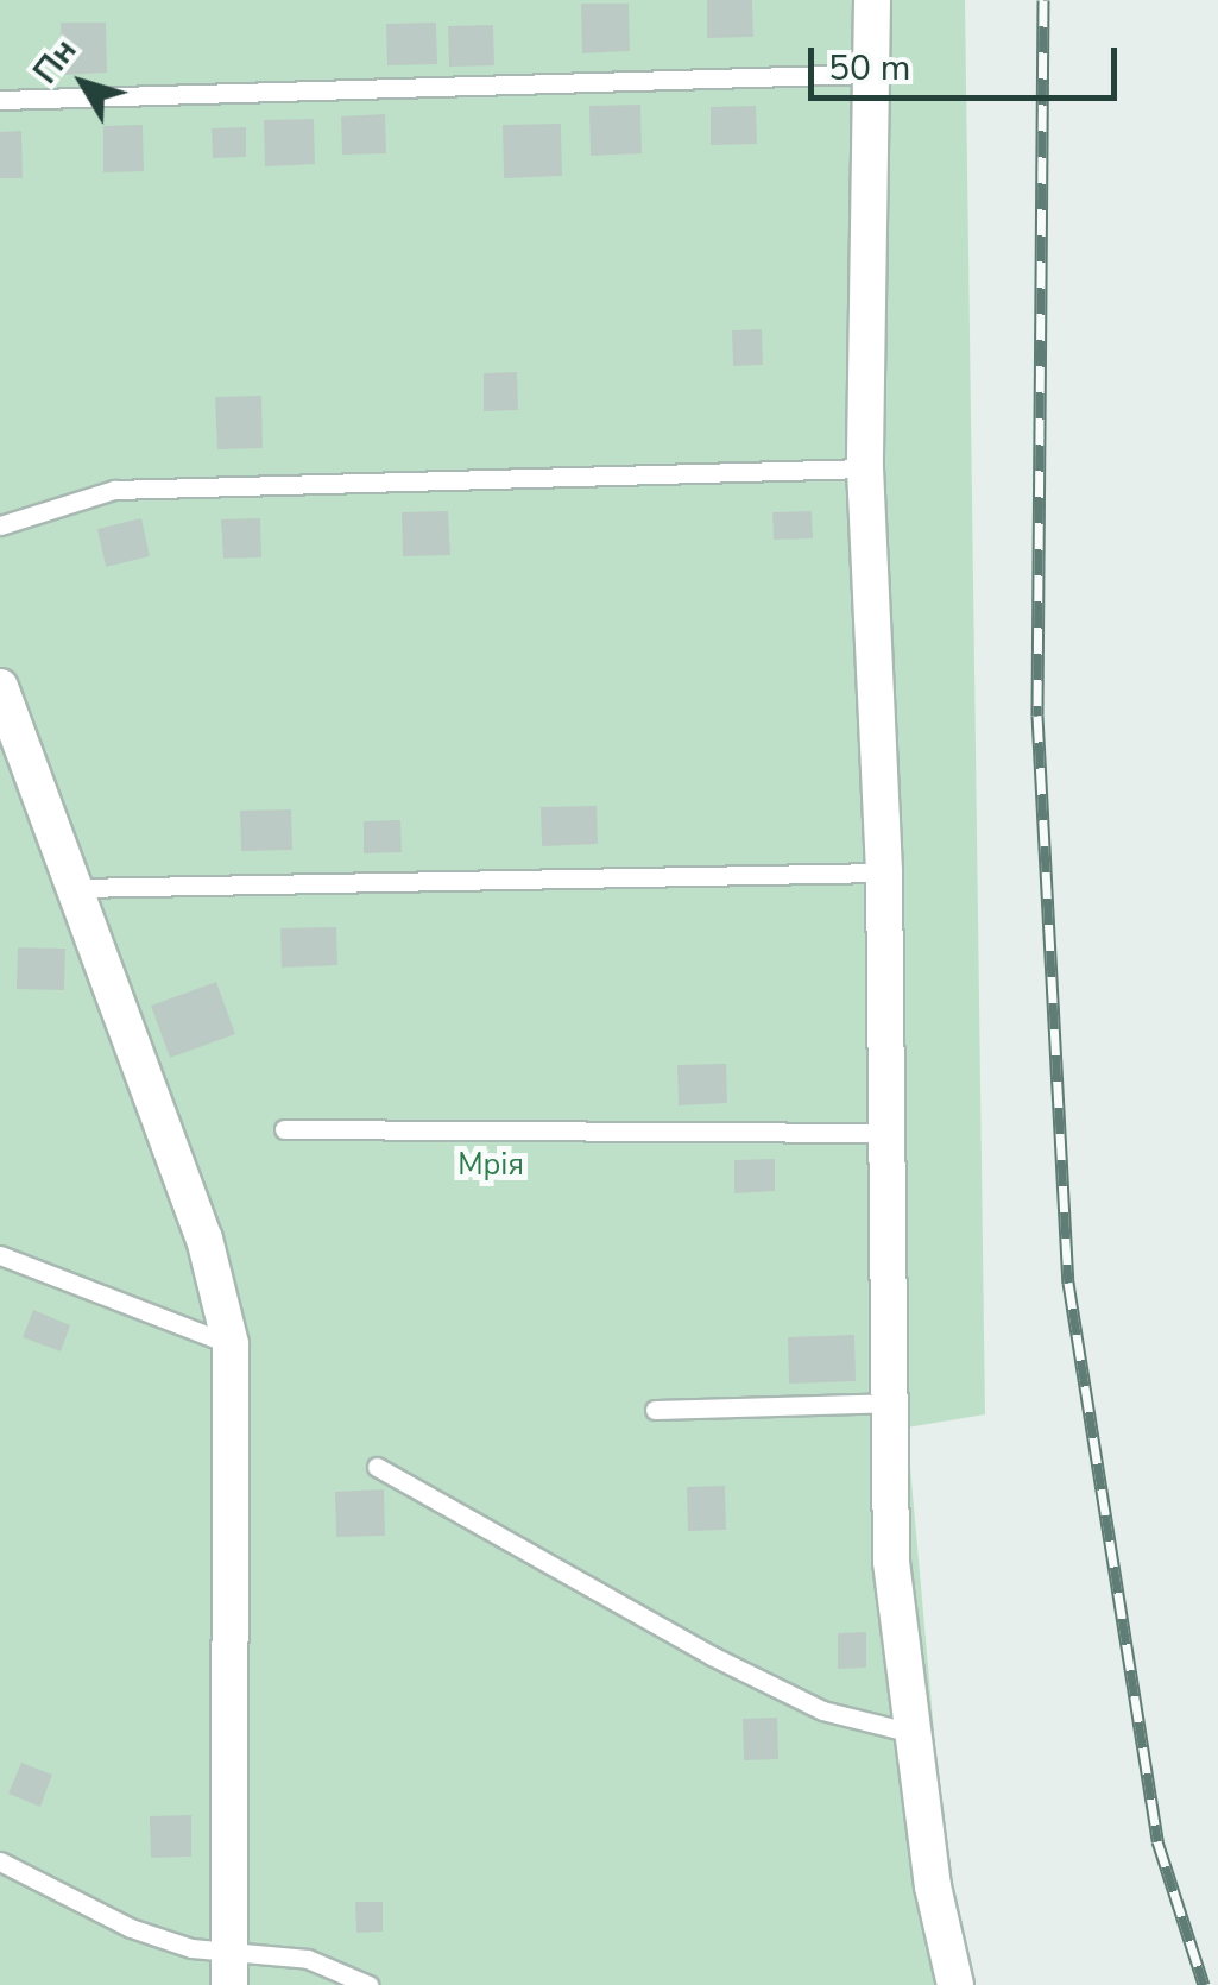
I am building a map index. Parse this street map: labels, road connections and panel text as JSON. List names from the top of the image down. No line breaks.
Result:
{"parks":["Мрія"],"scale_bar":"50 m","north":"top left"}
